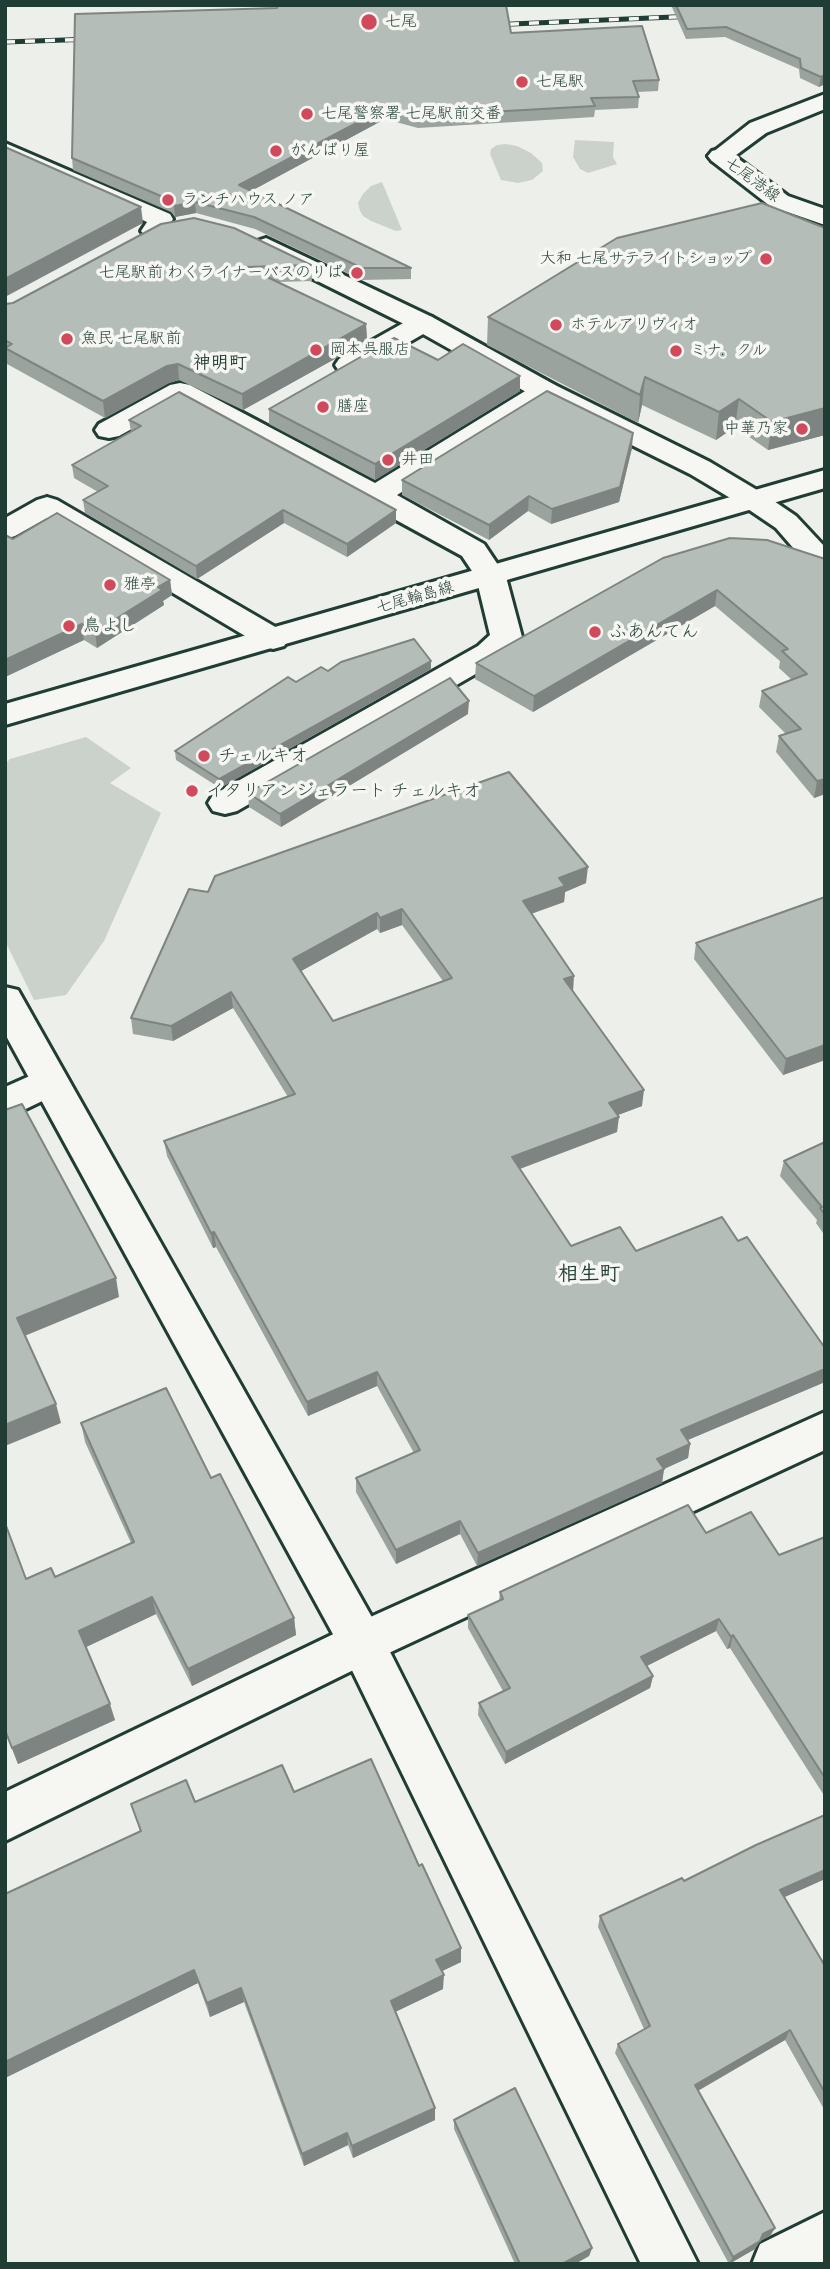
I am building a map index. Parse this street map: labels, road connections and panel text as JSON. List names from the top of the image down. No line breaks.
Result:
{"streets":{"street":["七尾港線","七尾輪島線"]},"districts":["神明町","相生町"],"places":["七尾","七尾駅","七尾警察署 七尾駅前交番","がんばり屋","ランチハウス ノア","大和 七尾サテライトショップ","七尾駅前 わくライナーバスのりば","ホテルアリヴィオ","魚民 七尾駅前","岡本呉服店","ミナ．クル","膳座","中華乃家","井田","雅亭","鳥よし","ふあんてん","チェルキオ","イタリアンジェラート チェルキオ"]}
